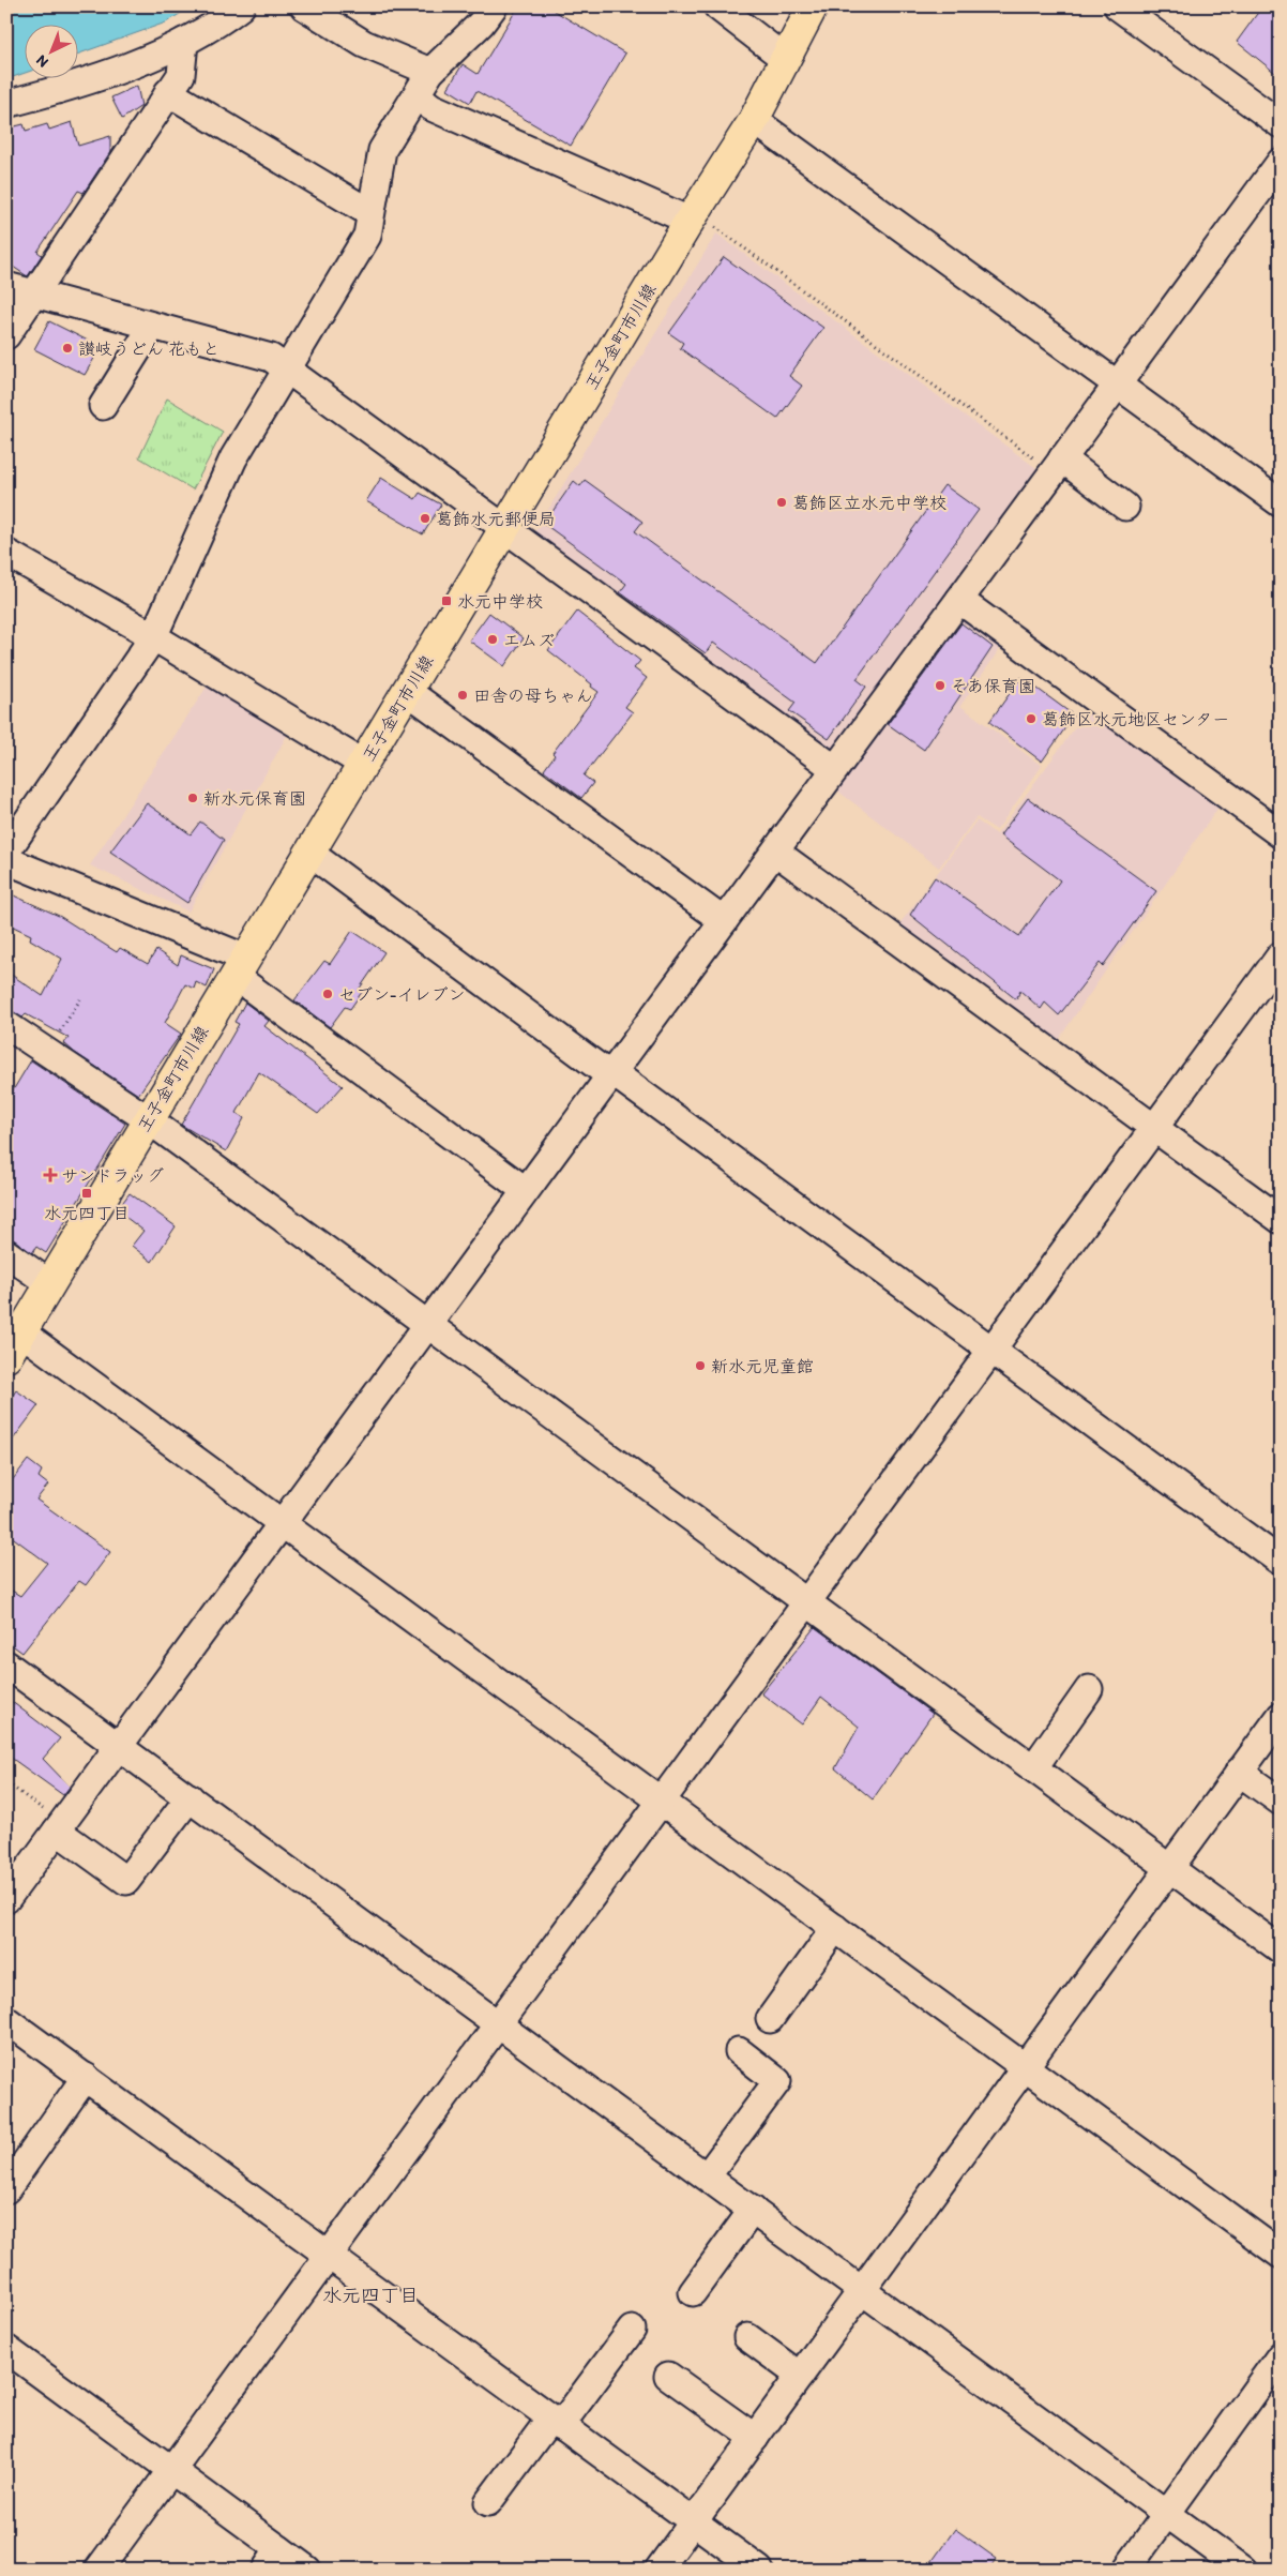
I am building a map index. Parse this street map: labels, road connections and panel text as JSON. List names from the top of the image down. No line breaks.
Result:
{"streets":{"main road":["王子金町市川線"]},"districts":["水元四丁目"],"places":{"other":["讃岐うどん 花もと","葛飾区立水元中学校","葛飾水元郵便局","エムズ","そあ保育園","田舎の母ちゃん","葛飾区水元地区センター","新水元保育園","セブン-イレブン","新水元児童館"],"transit":["水元中学校","水元四丁目"],"health":["サンドラッグ"]},"north":"bottom left"}
